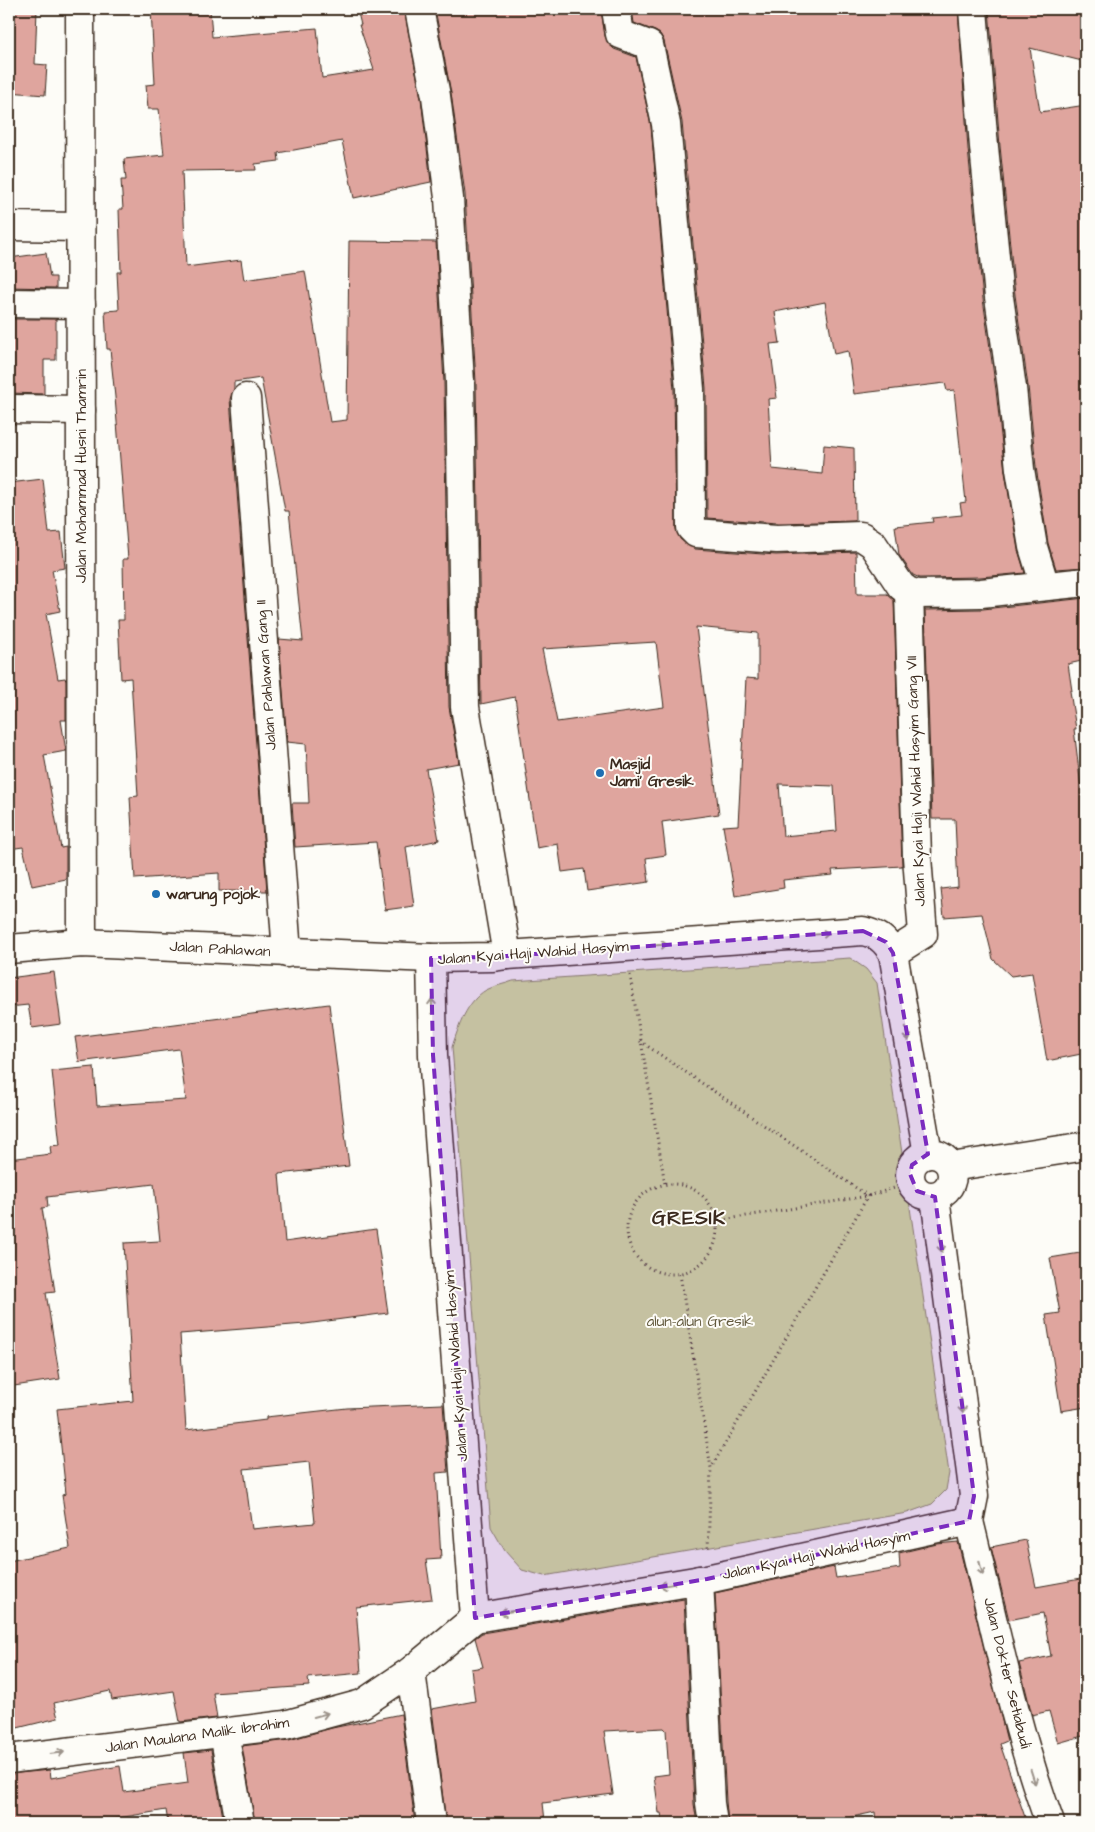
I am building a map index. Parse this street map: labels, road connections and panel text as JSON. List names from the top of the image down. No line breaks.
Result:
{"streets":{"street":["Jalan Mohammad Husni Thamrin","Jalan Pahlawan Gang II","Jalan Kyai Haji Wahid Hasyim Gang VII","Jalan Pahlawan","Jalan Kyai Haji Wahid Hasyim","Jalan Dokter Setiabudi","Jalan Maulana Malik Ibrahim"]},"crossings":[["Jalan Mohammad Husni Thamrin","Jalan Pahlawan"],["Jalan Pahlawan Gang II","Jalan Pahlawan"],["Jalan Kyai Haji Wahid Hasyim Gang VII","Jalan Kyai Haji Wahid Hasyim"],["Jalan Pahlawan","Jalan Kyai Haji Wahid Hasyim"],["Jalan Kyai Haji Wahid Hasyim","Jalan Dokter Setiabudi"],["Jalan Kyai Haji Wahid Hasyim","Jalan Maulana Malik Ibrahim"]],"one_way":["Jalan Dokter Setiabudi","Jalan Maulana Malik Ibrahim"],"districts":["GRESIK"],"parks":["alun-alun Gresik"],"places":["Masjid Jami' Gresik","warung pojok"]}
